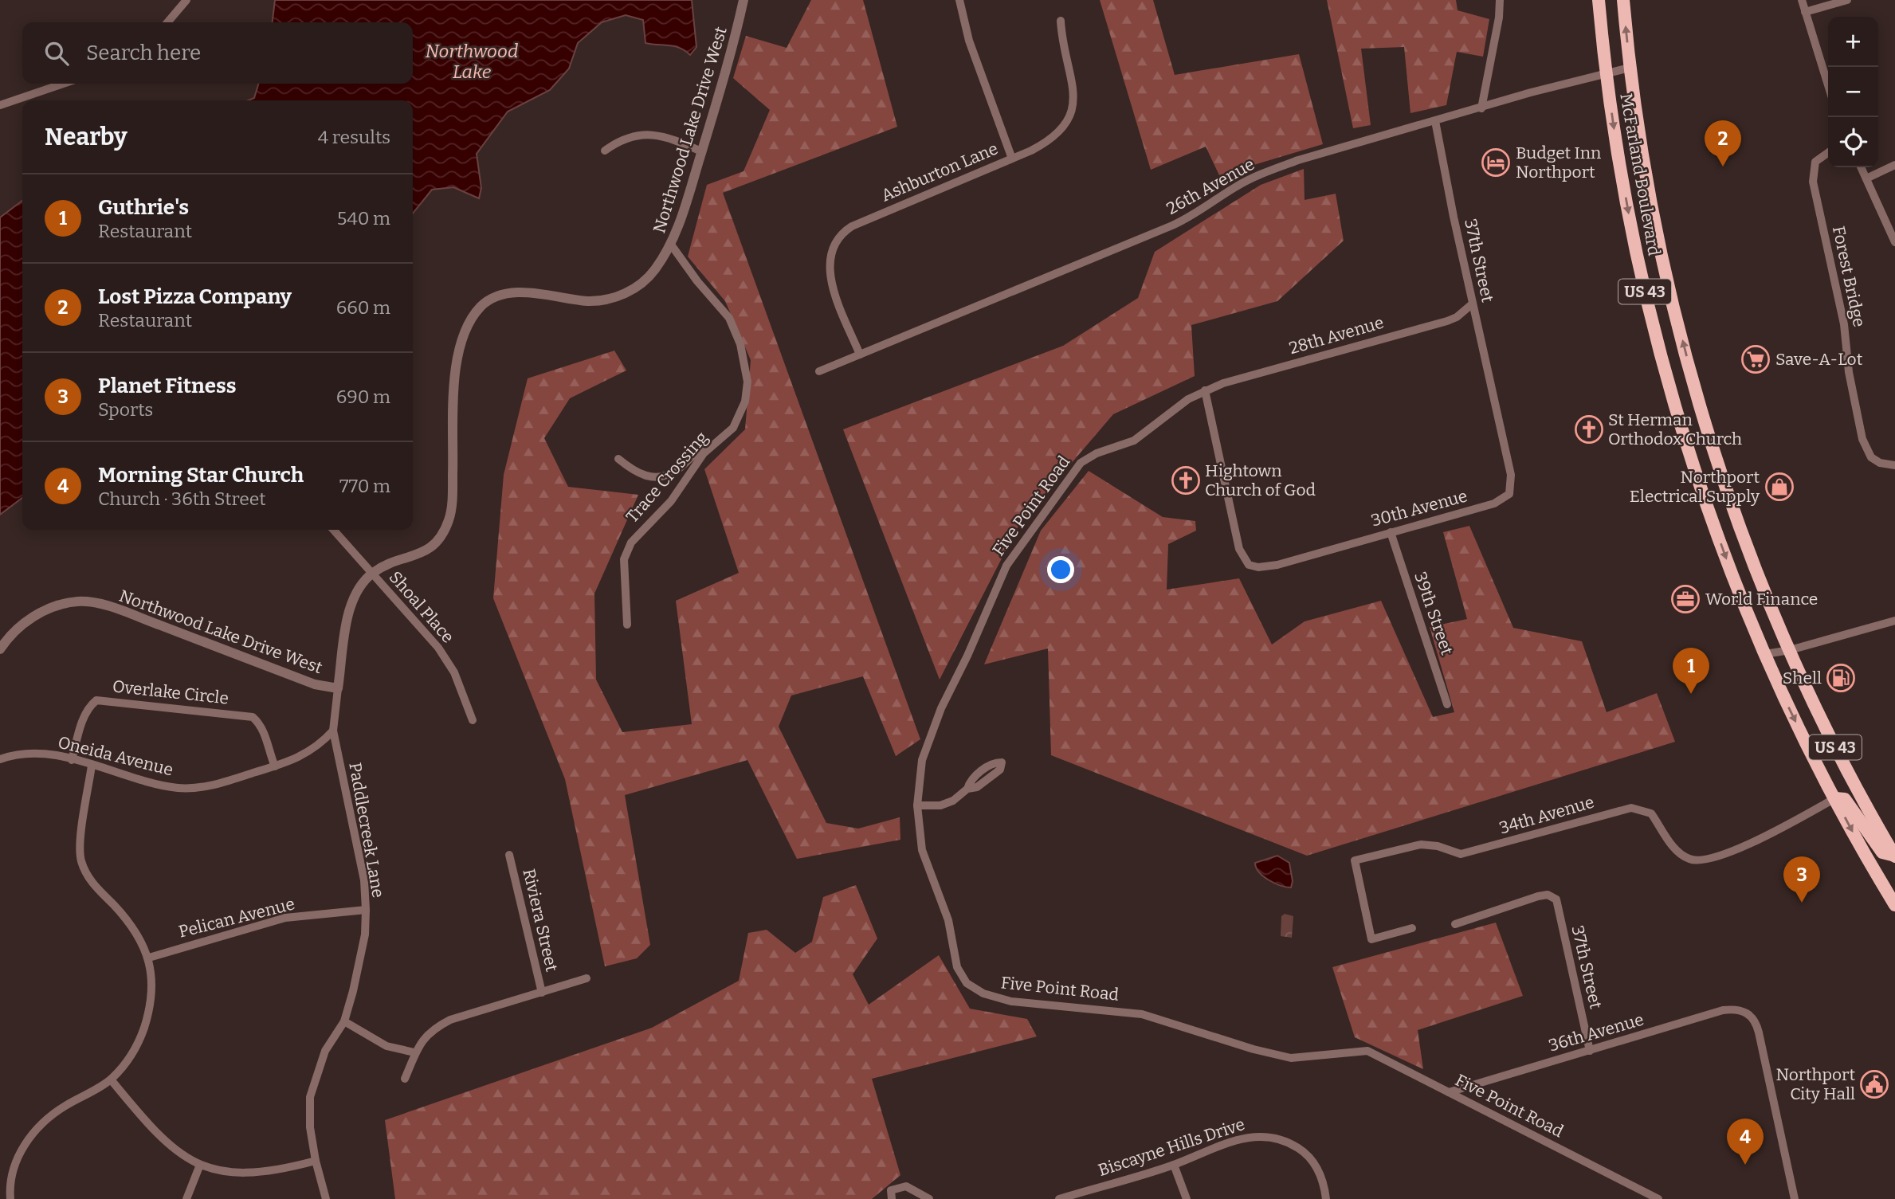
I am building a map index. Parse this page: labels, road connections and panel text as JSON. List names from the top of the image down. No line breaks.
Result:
{"streets":{"highway":["McFarland Boulevard","US 43"],"street":["Northwood Lake Drive West","Ashburton Lane","26th Avenue","37th Street","Forest Bridge","28th Avenue","Trace Crossing","Five Point Road","30th Avenue","Shoal Place","39th Street","Overlake Circle","Oneida Avenue","34th Avenue","Paddlecreek Lane","Pelican Avenue","Riviera Street","36th Avenue","Biscayne Hills Drive"]},"crossings":[["Northwood Lake Drive West","Trace Crossing"],["Northwood Lake Drive West","Shoal Place"],["Northwood Lake Drive West","Paddlecreek Lane"],["Ashburton Lane","26th Avenue"],["McFarland Boulevard","26th Avenue"],["McFarland Boulevard","34th Avenue"],["26th Avenue","37th Street"],["37th Street","28th Avenue"],["37th Street","30th Avenue"],["37th Street","36th Avenue"],["28th Avenue","Five Point Road"],["28th Avenue","30th Avenue"],["Five Point Road","30th Avenue"],["Five Point Road","36th Avenue"],["30th Avenue","39th Street"],["Overlake Circle","Oneida Avenue"],["Oneida Avenue","Paddlecreek Lane"],["Paddlecreek Lane","Pelican Avenue"]],"water":["Northwood Lake"],"places":{"hotel":["Budget Inn Northport"],"supermarket":["Save-A-Lot"],"church":["St Herman Orthodox Church","Hightown Church of God"],"shop":["Northport Electrical Supply"],"office":["World Finance"],"fuel station":["Shell"],"public building":["Northport City Hall"]},"page":{"map_buttons":["+","−"],"search":"Search here","heading":["Nearby","4 results"],"pins":["2","1","3","4"],"list":[{"mark":"1","name":"Guthrie's","note":"Restaurant","value":"540 m"},{"mark":"2","name":"Lost Pizza Company","note":"Restaurant","value":"660 m"},{"mark":"3","name":"Planet Fitness","note":"Sports","value":"690 m"},{"mark":"4","name":"Morning Star Church","note":"Church · 36th Street","value":"770 m"}]}}
